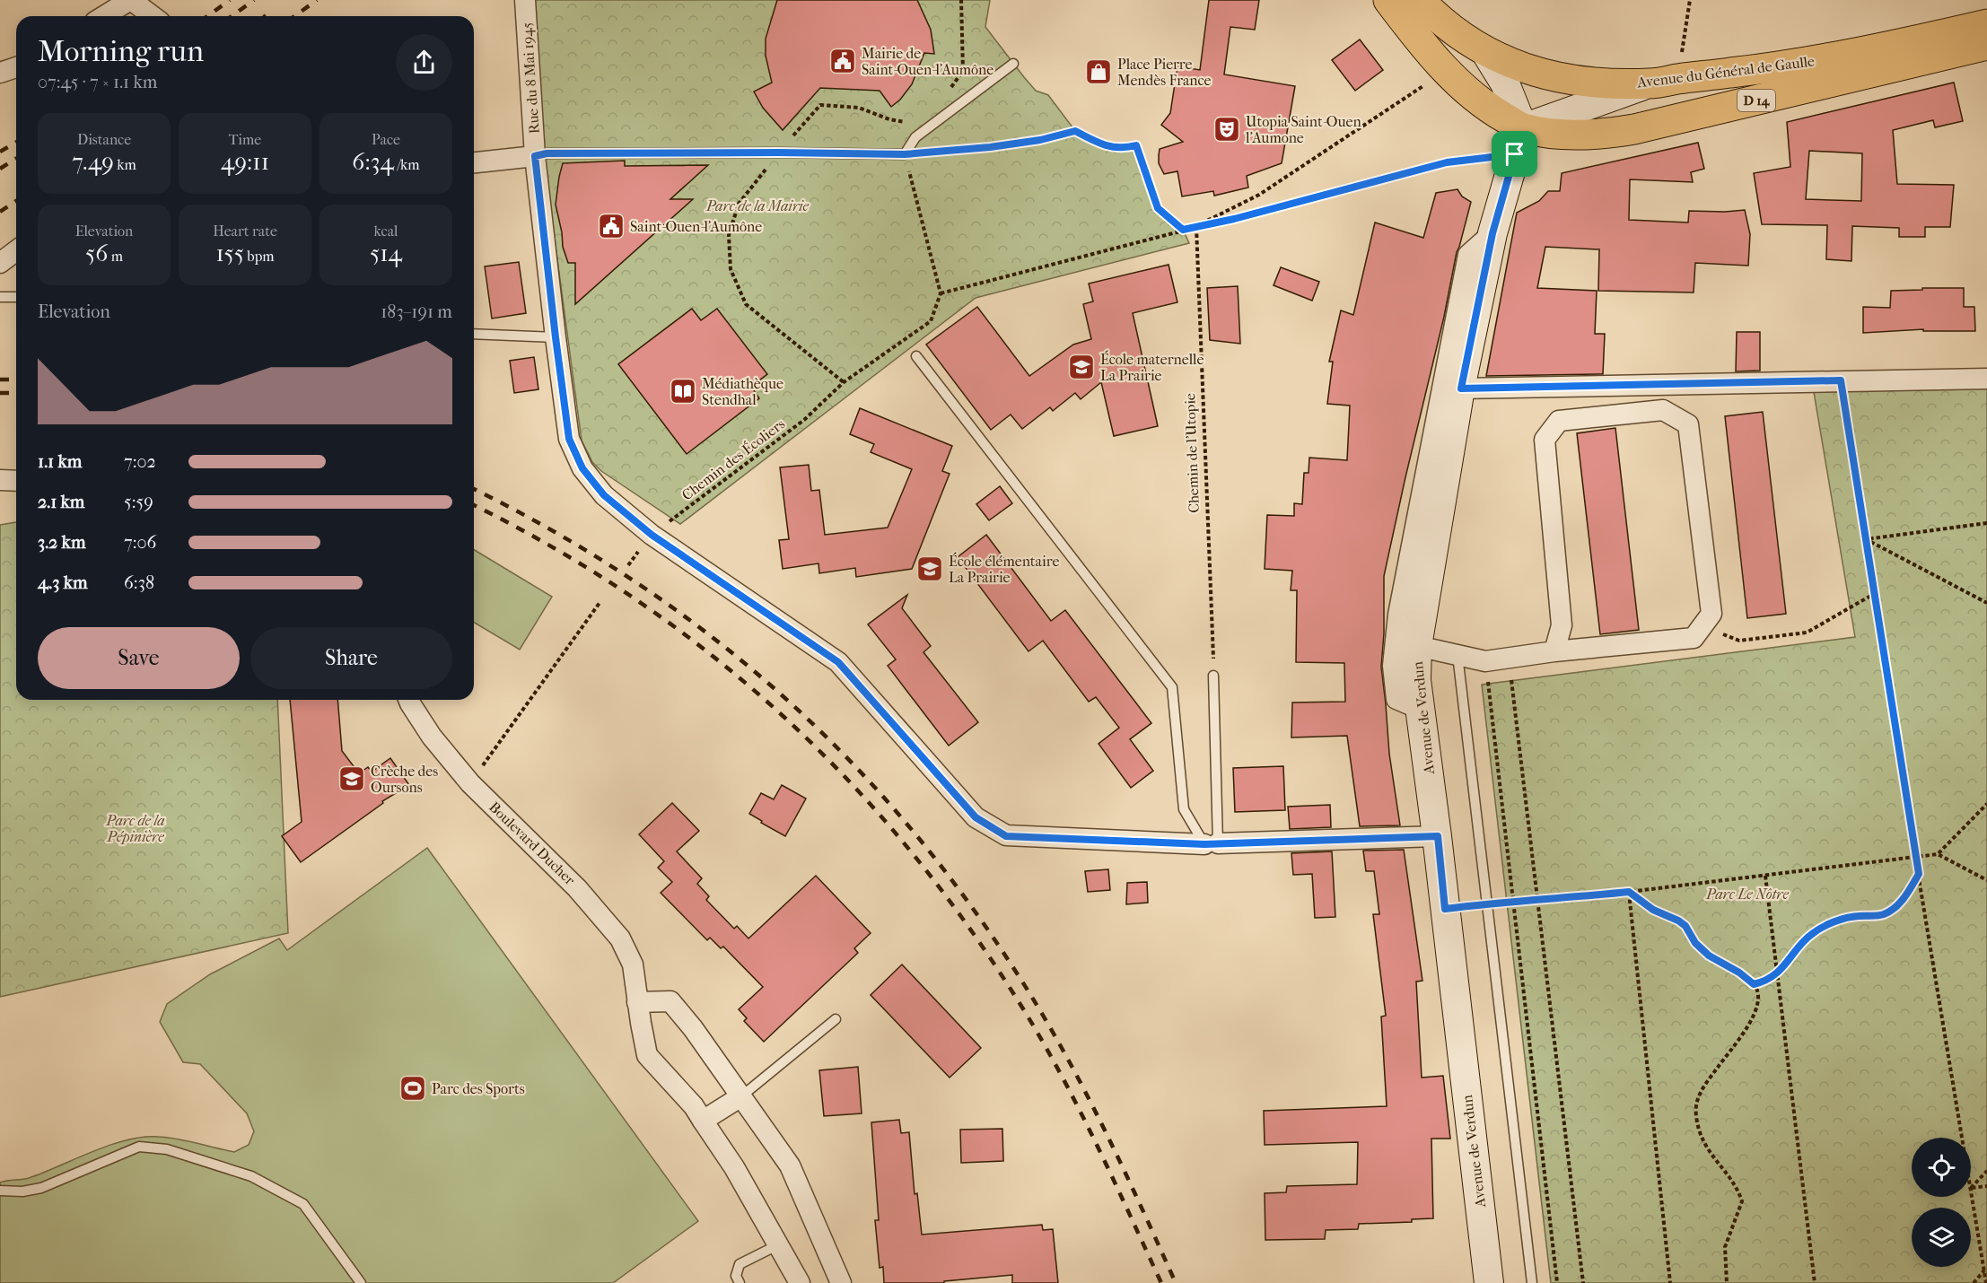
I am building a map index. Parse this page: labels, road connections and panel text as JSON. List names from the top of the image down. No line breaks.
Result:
{"streets":{"main road":["Avenue du Général de Gaulle","D 14","Avenue de Verdun"],"street":["Rue du 8 Mai 1945","Boulevard Ducher"],"path":["Chemin de l'Utopie","Chemin des Écoliers"]},"crossings":[["Avenue du Général de Gaulle","D 14"],["Avenue du Général de Gaulle","Avenue de Verdun"],["Rue du 8 Mai 1945","Chemin des Écoliers"],["Rue du 8 Mai 1945","Avenue de Verdun"],["D 14","Avenue de Verdun"]],"parks":["Parc de la Mairie","Parc de la Pépinière","Parc Le Nôtre"],"places":{"public building":["Mairie de Saint-Ouen-l'Aumône","Saint-Ouen-l'Aumône"],"shop":["Place Pierre Mendès France"],"theatre":["Utopia Saint-Ouen l'Aumone"],"school or university":["École maternelle La Prairie","École élémentaire La Prairie","Crèche des Oursons"],"library":["Médiathèque Stendhal"],"sports":["Parc des Sports"]},"page":{"heading":["Morning run","07:45 · 7 × 1.1 km"],"stats":[["Distance","7.49 km"],["Time","49:11"],["Pace","6:34 /km"],["Elevation","56 m"],["Heart rate","155 bpm"],["kcal","514"]],"chart":["Elevation","183–191 m"],"list":[{"name":"1.1 km","note":"7:02"},{"name":"2.1 km","note":"5:59"},{"name":"3.2 km","note":"7:06"},{"name":"4.3 km","note":"6:38"}],"buttons":["Save","Share"]}}
